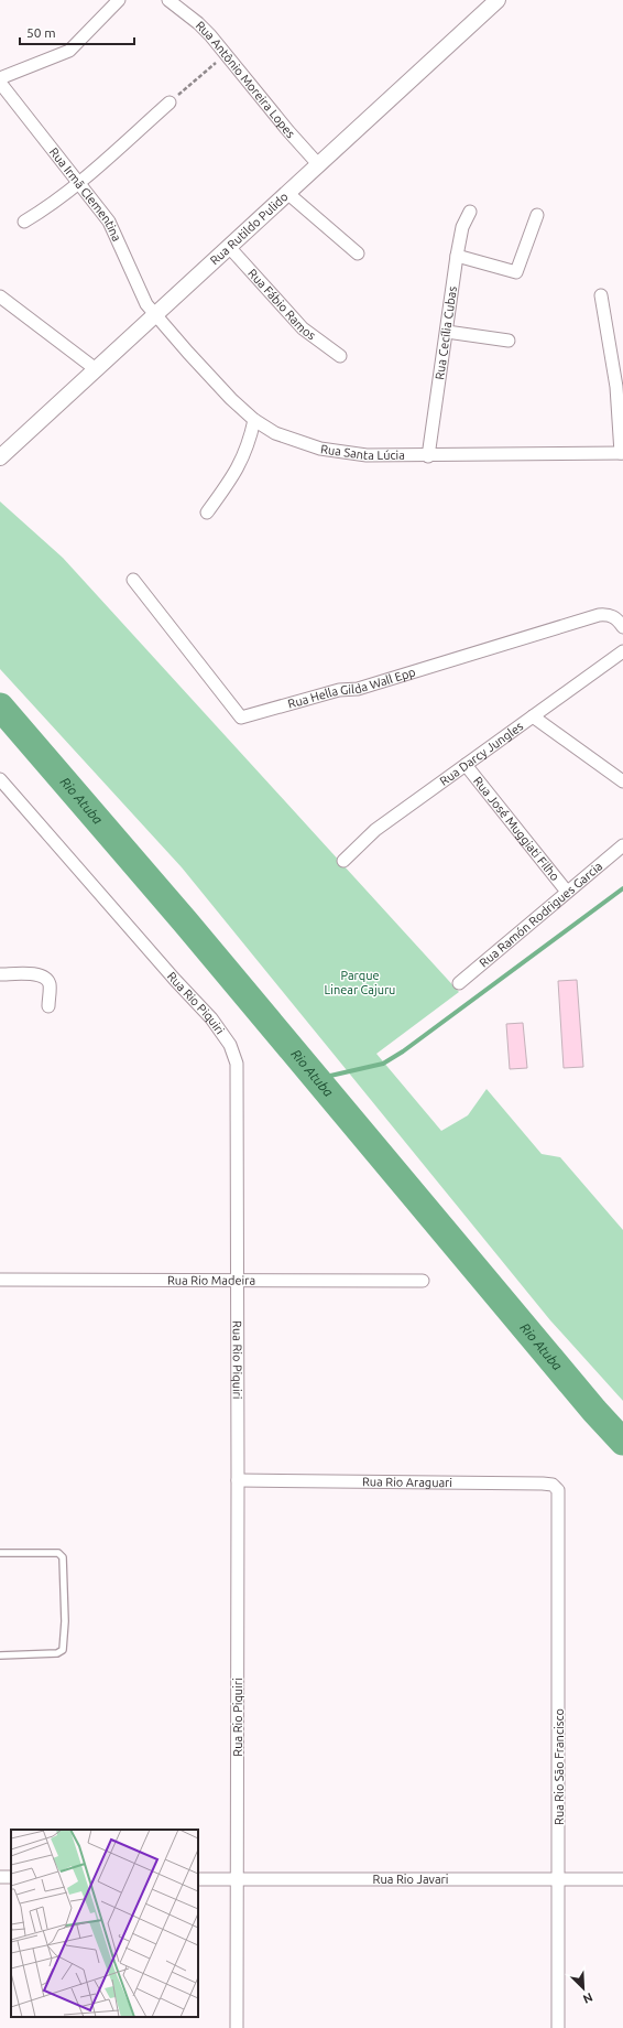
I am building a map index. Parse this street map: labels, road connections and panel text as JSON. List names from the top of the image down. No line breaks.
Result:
{"streets":{"street":["Rua Antônio Moreira Lopes","Rua Irmã Clementina","Rua Rutildo Pulido","Rua Fábio Ramos","Rua Cecília Cubas","Rua Santa Lúcia","Rua Hella Gilda Wall Epp","Rua Darcy Jungles","Rua José Muggiati Filho","Rua Ramón Rodrigues Garcia","Rua Rio Piquiri","Rua Rio Madeira","Rua Rio Araguari","Rua Rio São Francisco","Rua Rio Javari"]},"crossings":[["Rua Antônio Moreira Lopes","Rua Rutildo Pulido"],["Rua Irmã Clementina","Rua Rutildo Pulido"],["Rua Irmã Clementina","Rua Santa Lúcia"],["Rua Rutildo Pulido","Rua Fábio Ramos"],["Rua Rutildo Pulido","Rua Santa Lúcia"],["Rua Cecília Cubas","Rua Santa Lúcia"],["Rua Darcy Jungles","Rua José Muggiati Filho"],["Rua José Muggiati Filho","Rua Ramón Rodrigues Garcia"],["Rua Rio Piquiri","Rua Rio Madeira"],["Rua Rio Piquiri","Rua Rio Araguari"],["Rua Rio Piquiri","Rua Rio Javari"],["Rua Rio Araguari","Rua Rio São Francisco"],["Rua Rio São Francisco","Rua Rio Javari"]],"water":["Rio Atuba"],"parks":["Parque Linear Cajuru"],"scale_bar":"50 m","north":"bottom right"}
